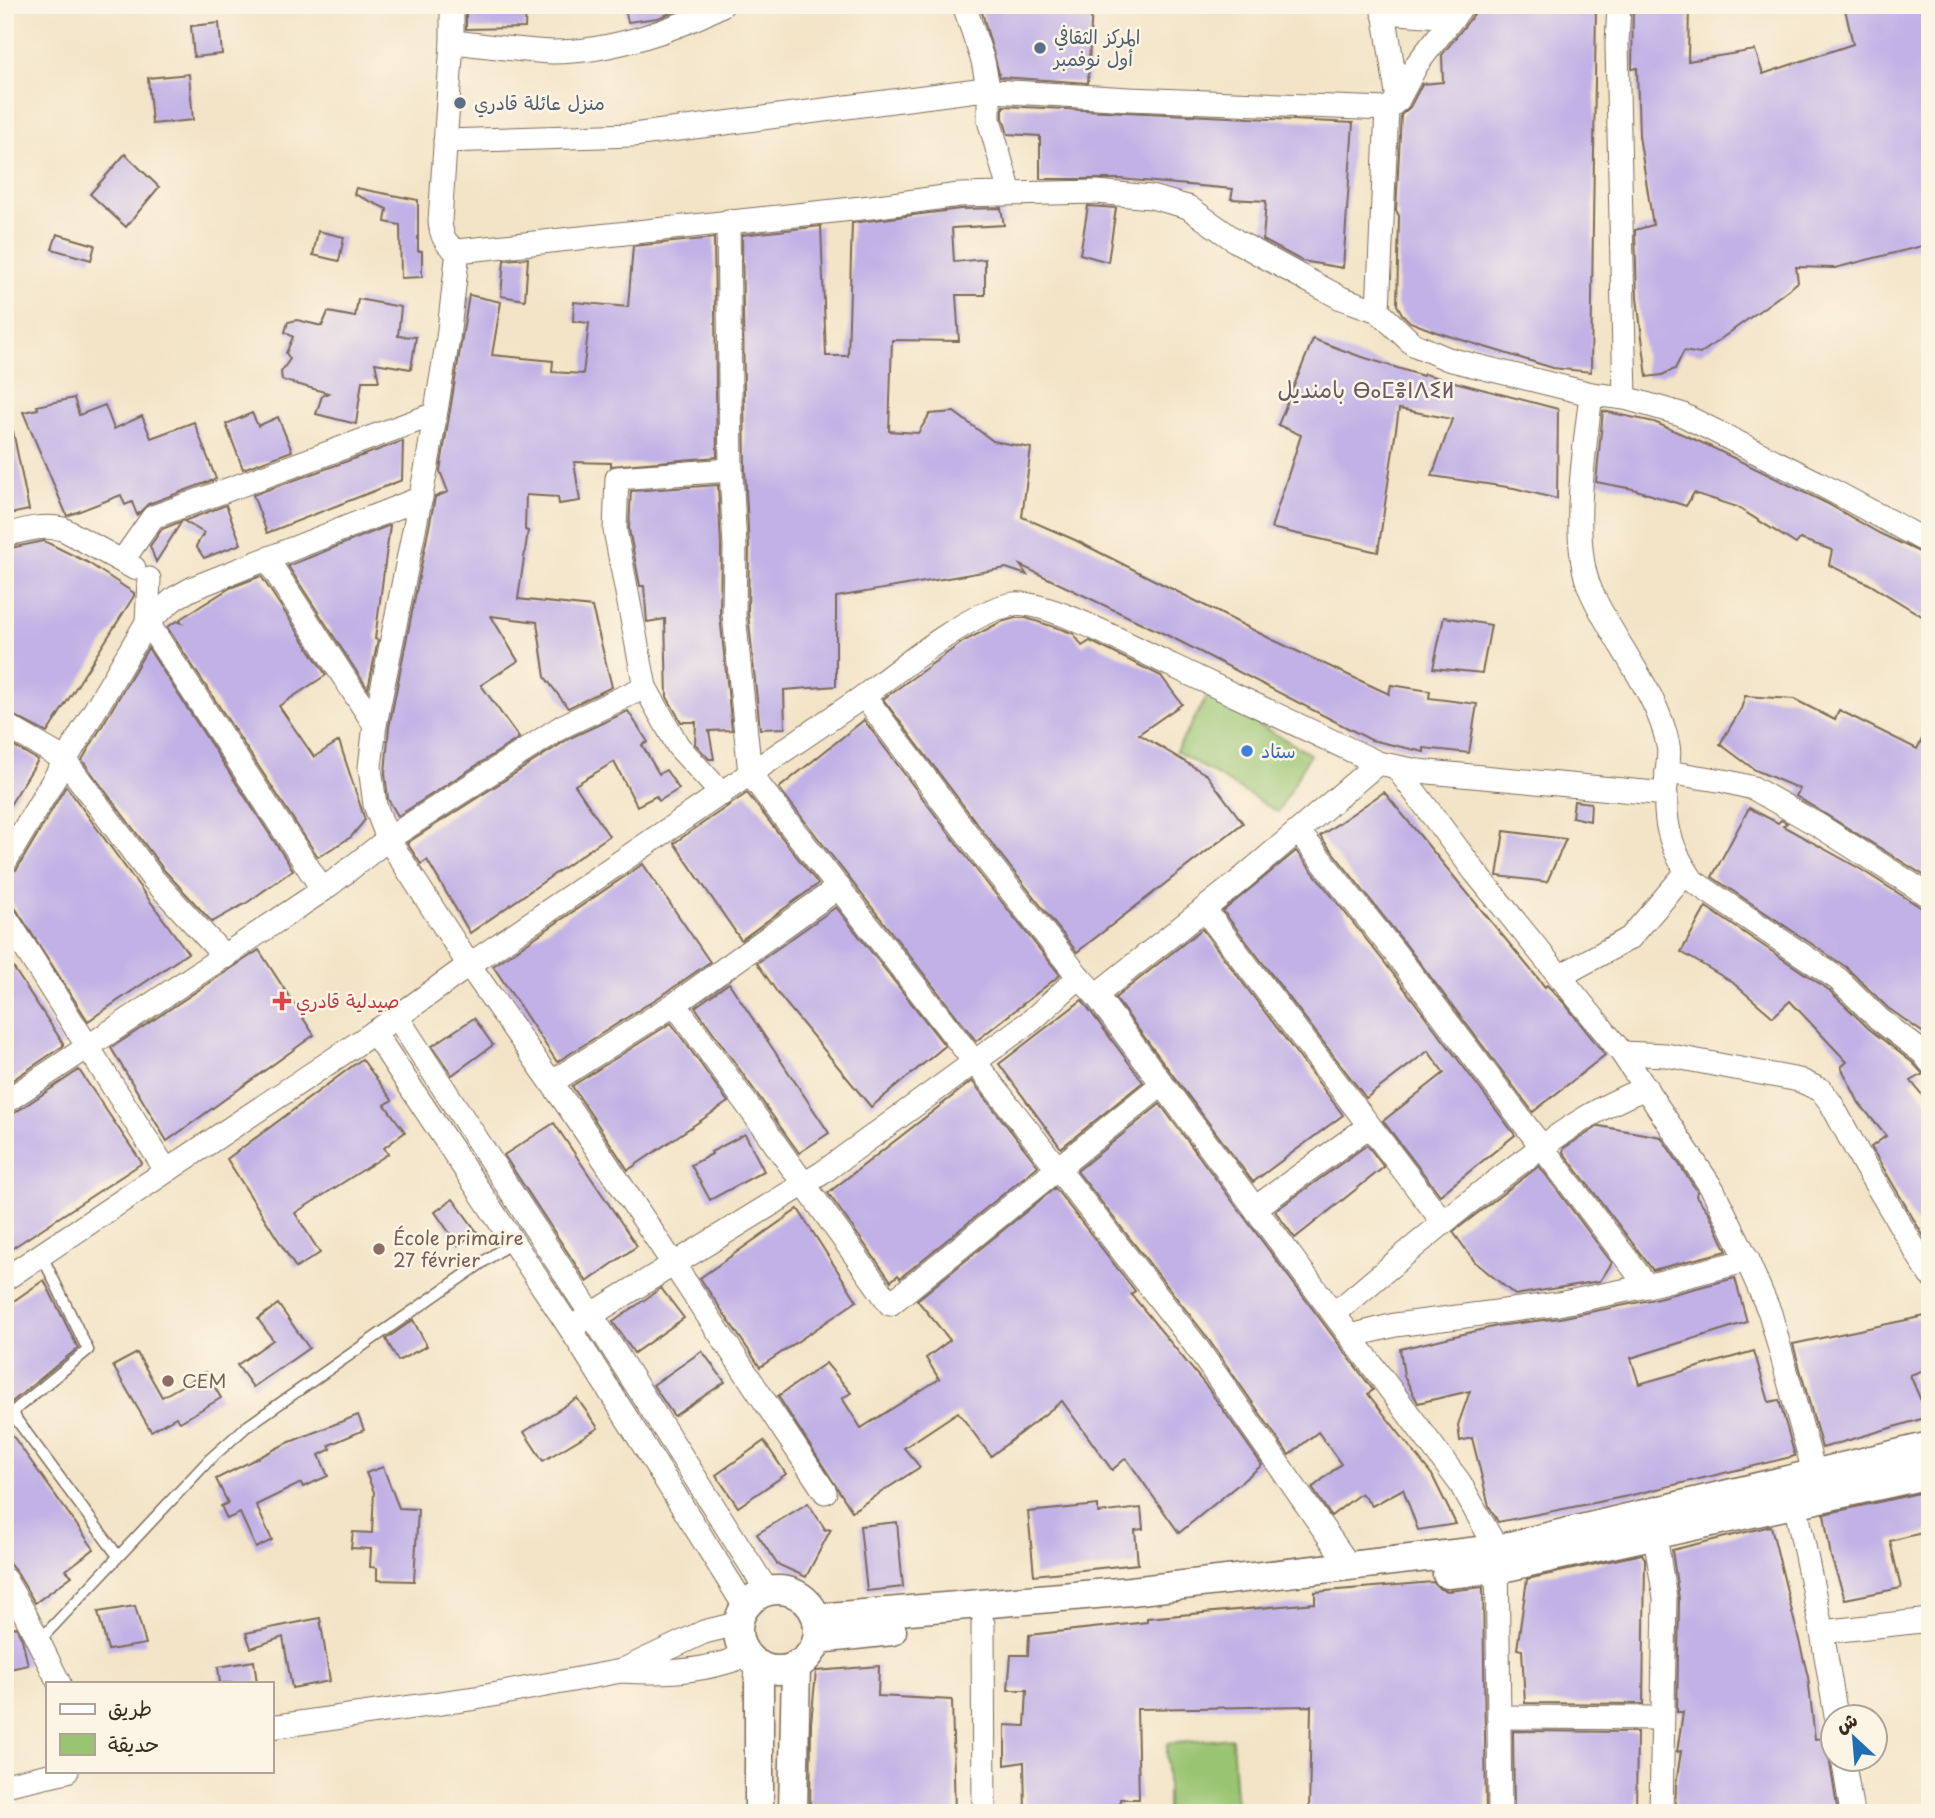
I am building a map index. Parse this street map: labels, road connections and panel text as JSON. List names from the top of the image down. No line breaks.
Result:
{"districts":["بامنديل ⴱⴰⵎⴻⵏⴷⵉⵍ"],"places":{"other":["المركز الثقافي أول نوفمبر","منزل عائلة قادري","ستاد","École primaire 27 février","CEM"],"health":["صيدلية قادري"]},"legend":["طريق","حديقة"],"north":"top left"}
